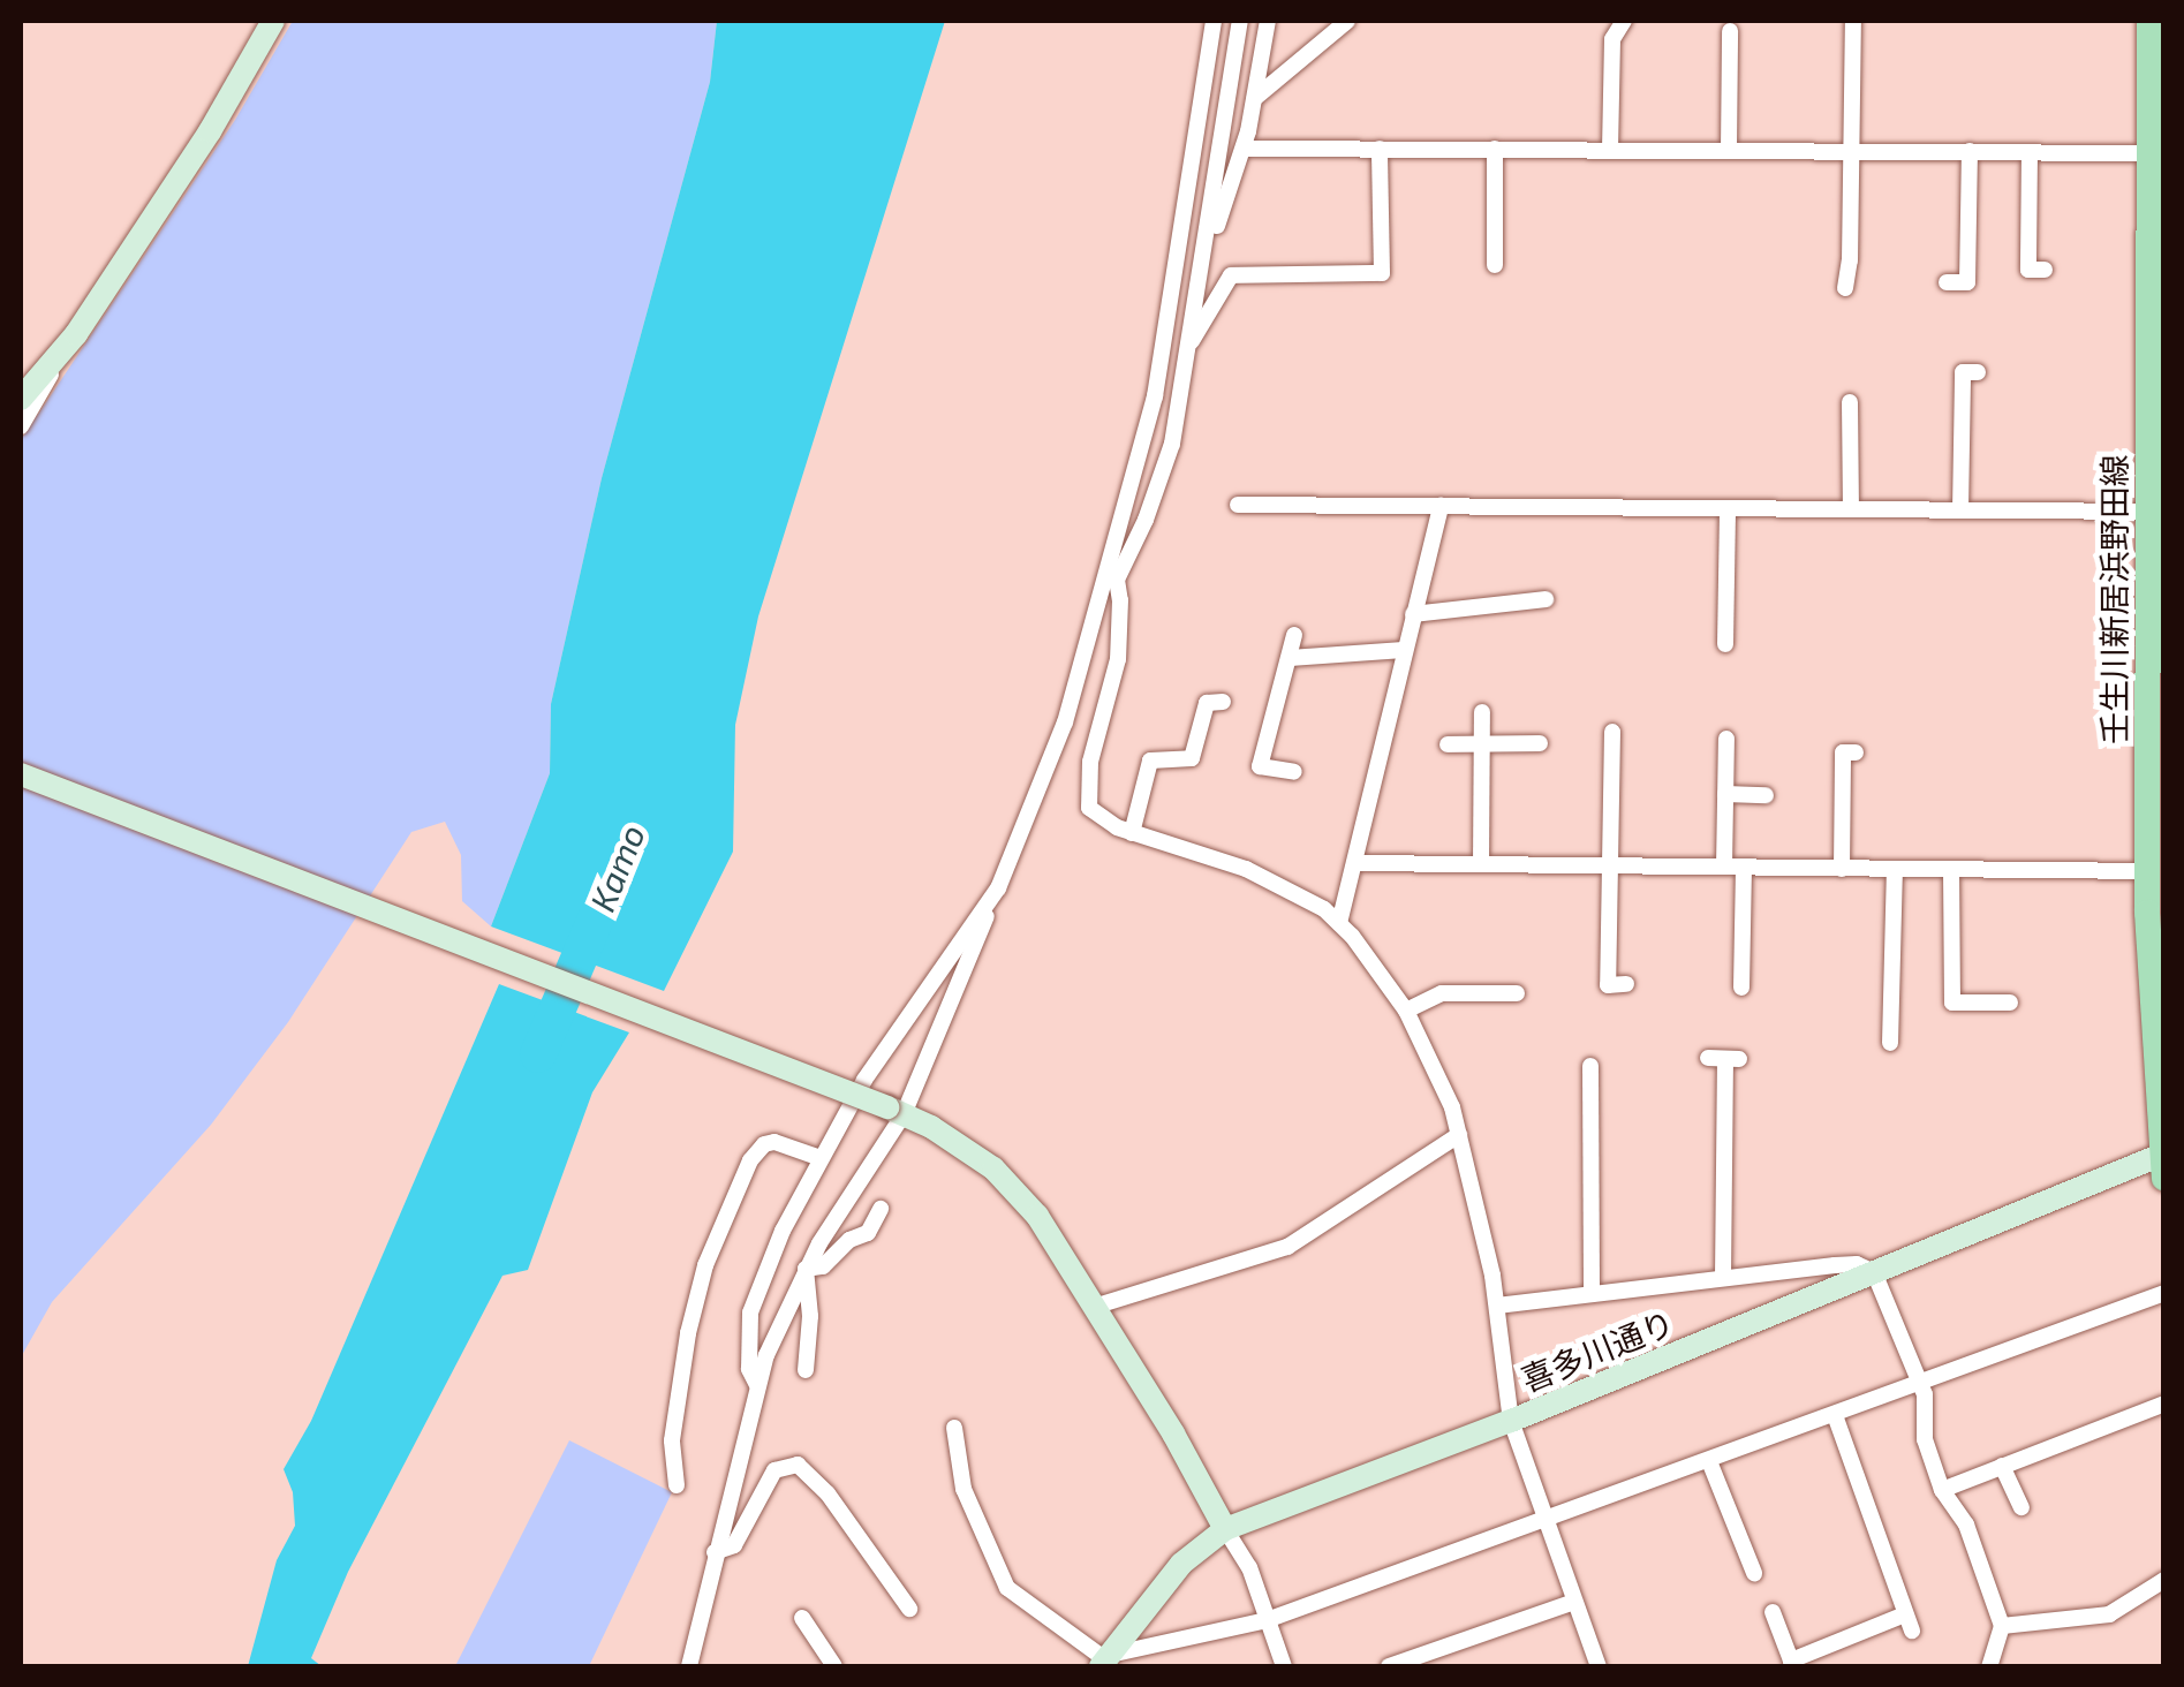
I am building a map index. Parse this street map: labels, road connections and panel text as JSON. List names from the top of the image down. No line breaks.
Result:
{"streets":{"main road":["壬生川新居浜野田線"],"street":["喜多川通り"]},"crossings":[["壬生川新居浜野田線","喜多川通り"]],"water":["Kamo"]}
